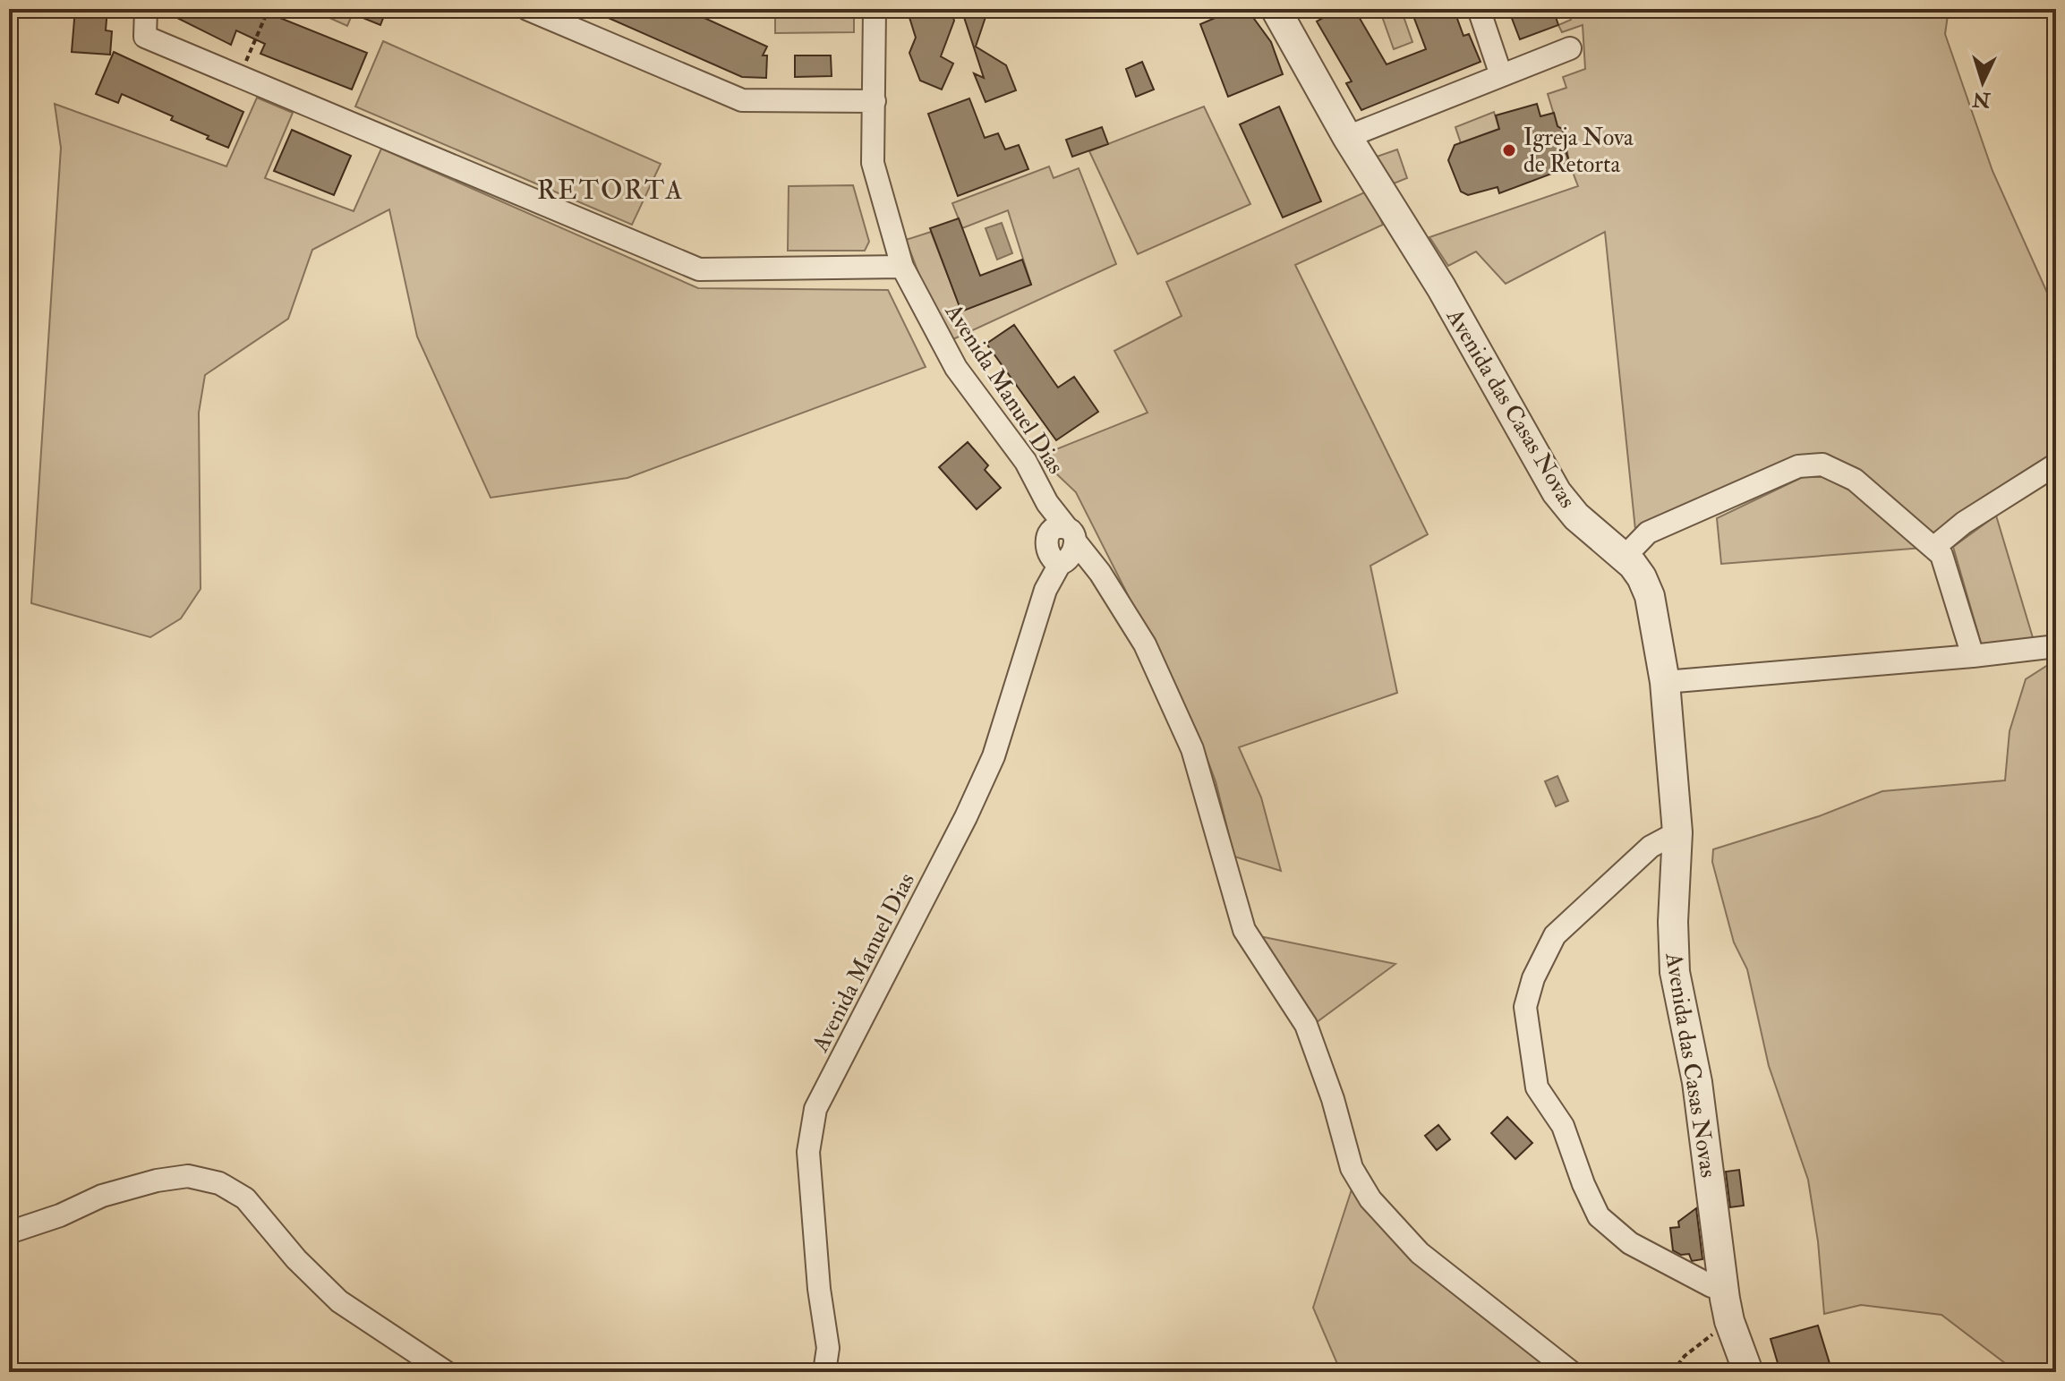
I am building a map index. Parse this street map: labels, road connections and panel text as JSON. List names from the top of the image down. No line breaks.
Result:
{"streets":{"street":["Avenida Manuel Dias","Avenida das Casas Novas"]},"districts":["RETORTA"],"places":["Igreja Nova de Retorta"],"north":"bottom"}
